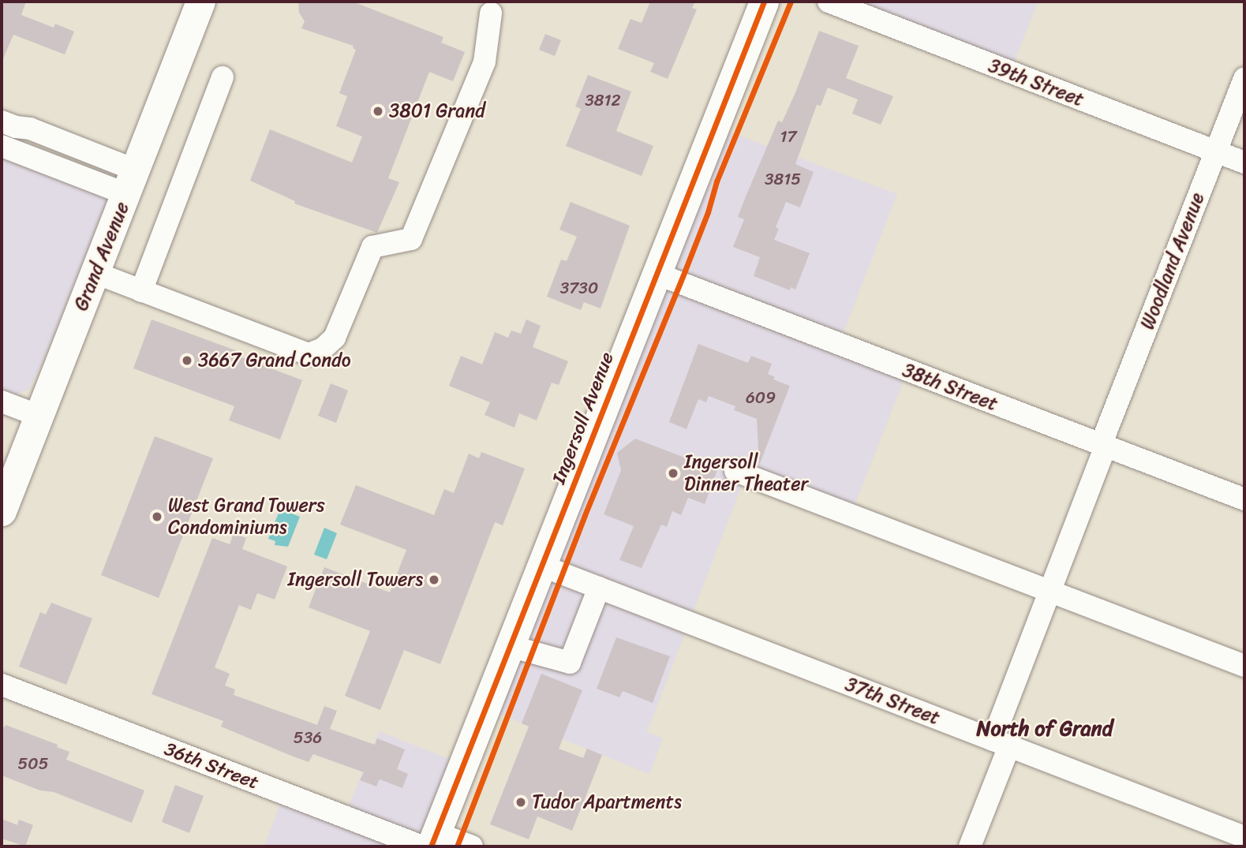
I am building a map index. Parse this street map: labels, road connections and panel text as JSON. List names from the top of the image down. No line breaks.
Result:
{"streets":{"main road":["Grand Avenue","Ingersoll Avenue"],"street":["39th Street","Woodland Avenue","38th Street","37th Street","36th Street"]},"crossings":[["39th Street","Woodland Avenue"],["Woodland Avenue","38th Street"],["Woodland Avenue","37th Street"],["38th Street","Ingersoll Avenue"],["Ingersoll Avenue","37th Street"],["Ingersoll Avenue","36th Street"]],"districts":["North of Grand"],"places":["3801 Grand","3667 Grand Condo","Ingersoll Dinner Theater","West Grand Towers Condominiums","Ingersoll Towers","Tudor Apartments"],"house_numbers":["3812","17","3815","3730","609","536","505"]}
